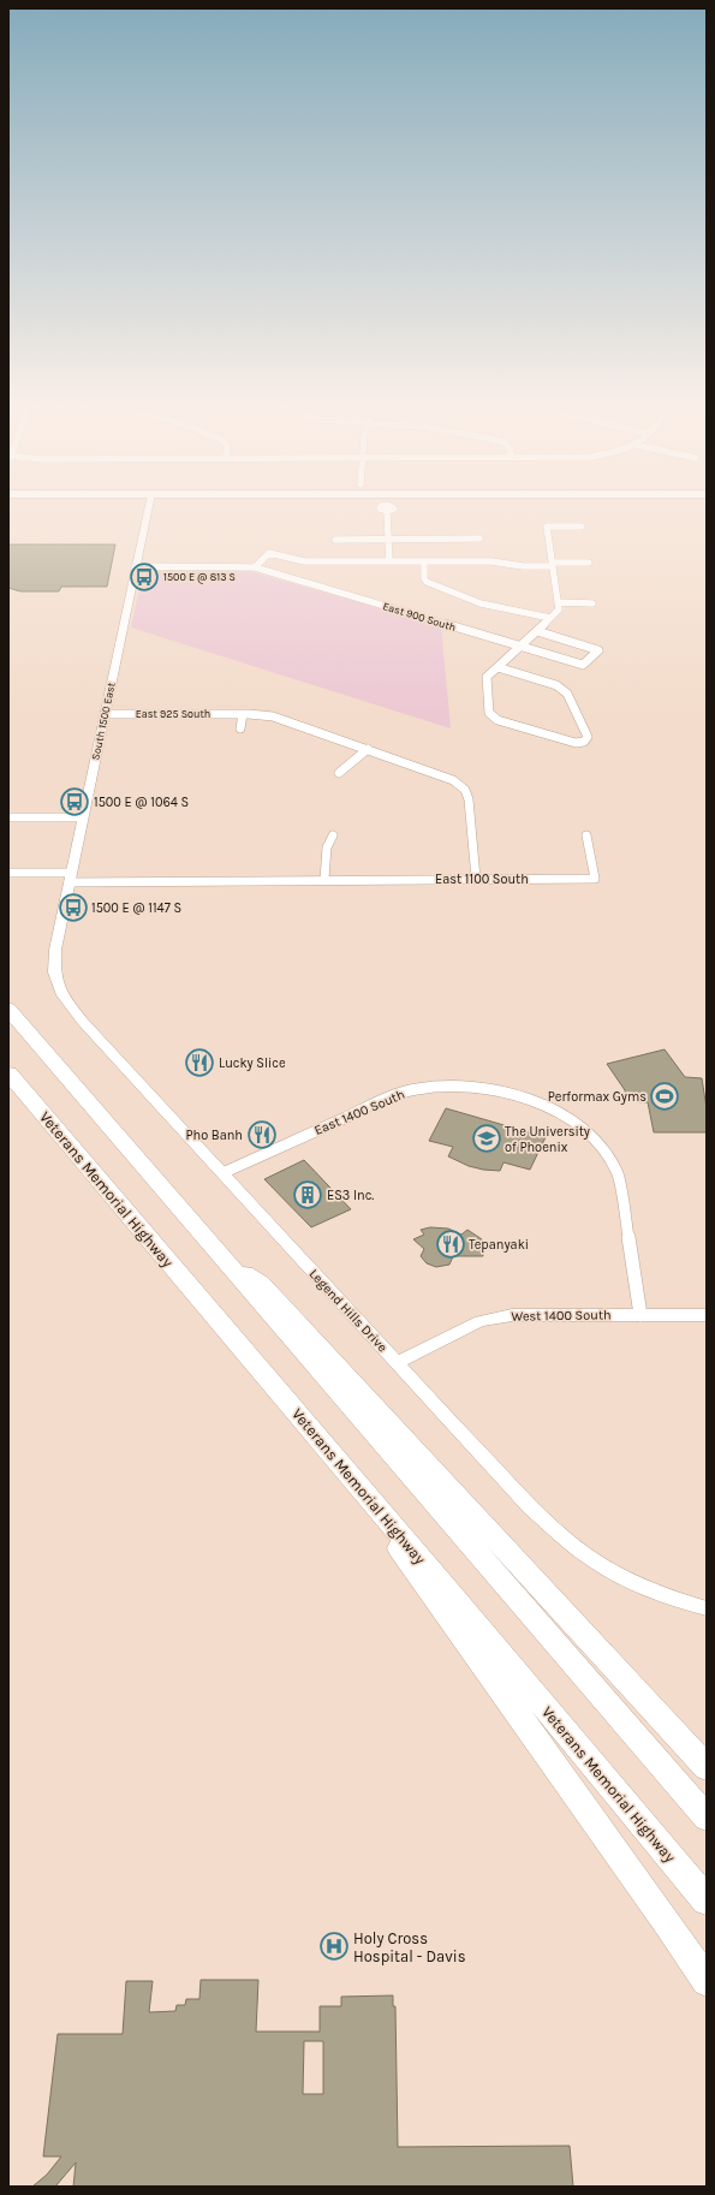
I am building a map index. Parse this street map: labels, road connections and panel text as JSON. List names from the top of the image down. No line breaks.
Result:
{"streets":{"highway":["Veterans Memorial Highway"],"street":["East 900 South","East 925 South","South 1500 East","East 1100 South","East 1400 South","Legend Hills Drive","West 1400 South"]},"crossings":[["East 900 South","South 1500 East"],["East 925 South","South 1500 East"],["East 925 South","East 1100 South"],["South 1500 East","East 1100 South"],["South 1500 East","Legend Hills Drive"],["East 1400 South","Legend Hills Drive"],["East 1400 South","West 1400 South"],["Legend Hills Drive","West 1400 South"]],"places":{"bus stop":["1500 E @ 813 S","1500 E @ 1064 S","1500 E @ 1147 S"],"restaurant":["Lucky Slice","Pho Banh","Tepanyaki"],"sports":["Performax Gyms"],"school or university":["The University of Phoenix"],"building":["ES3 Inc."],"hospital":["Holy Cross Hospital - Davis"]}}
